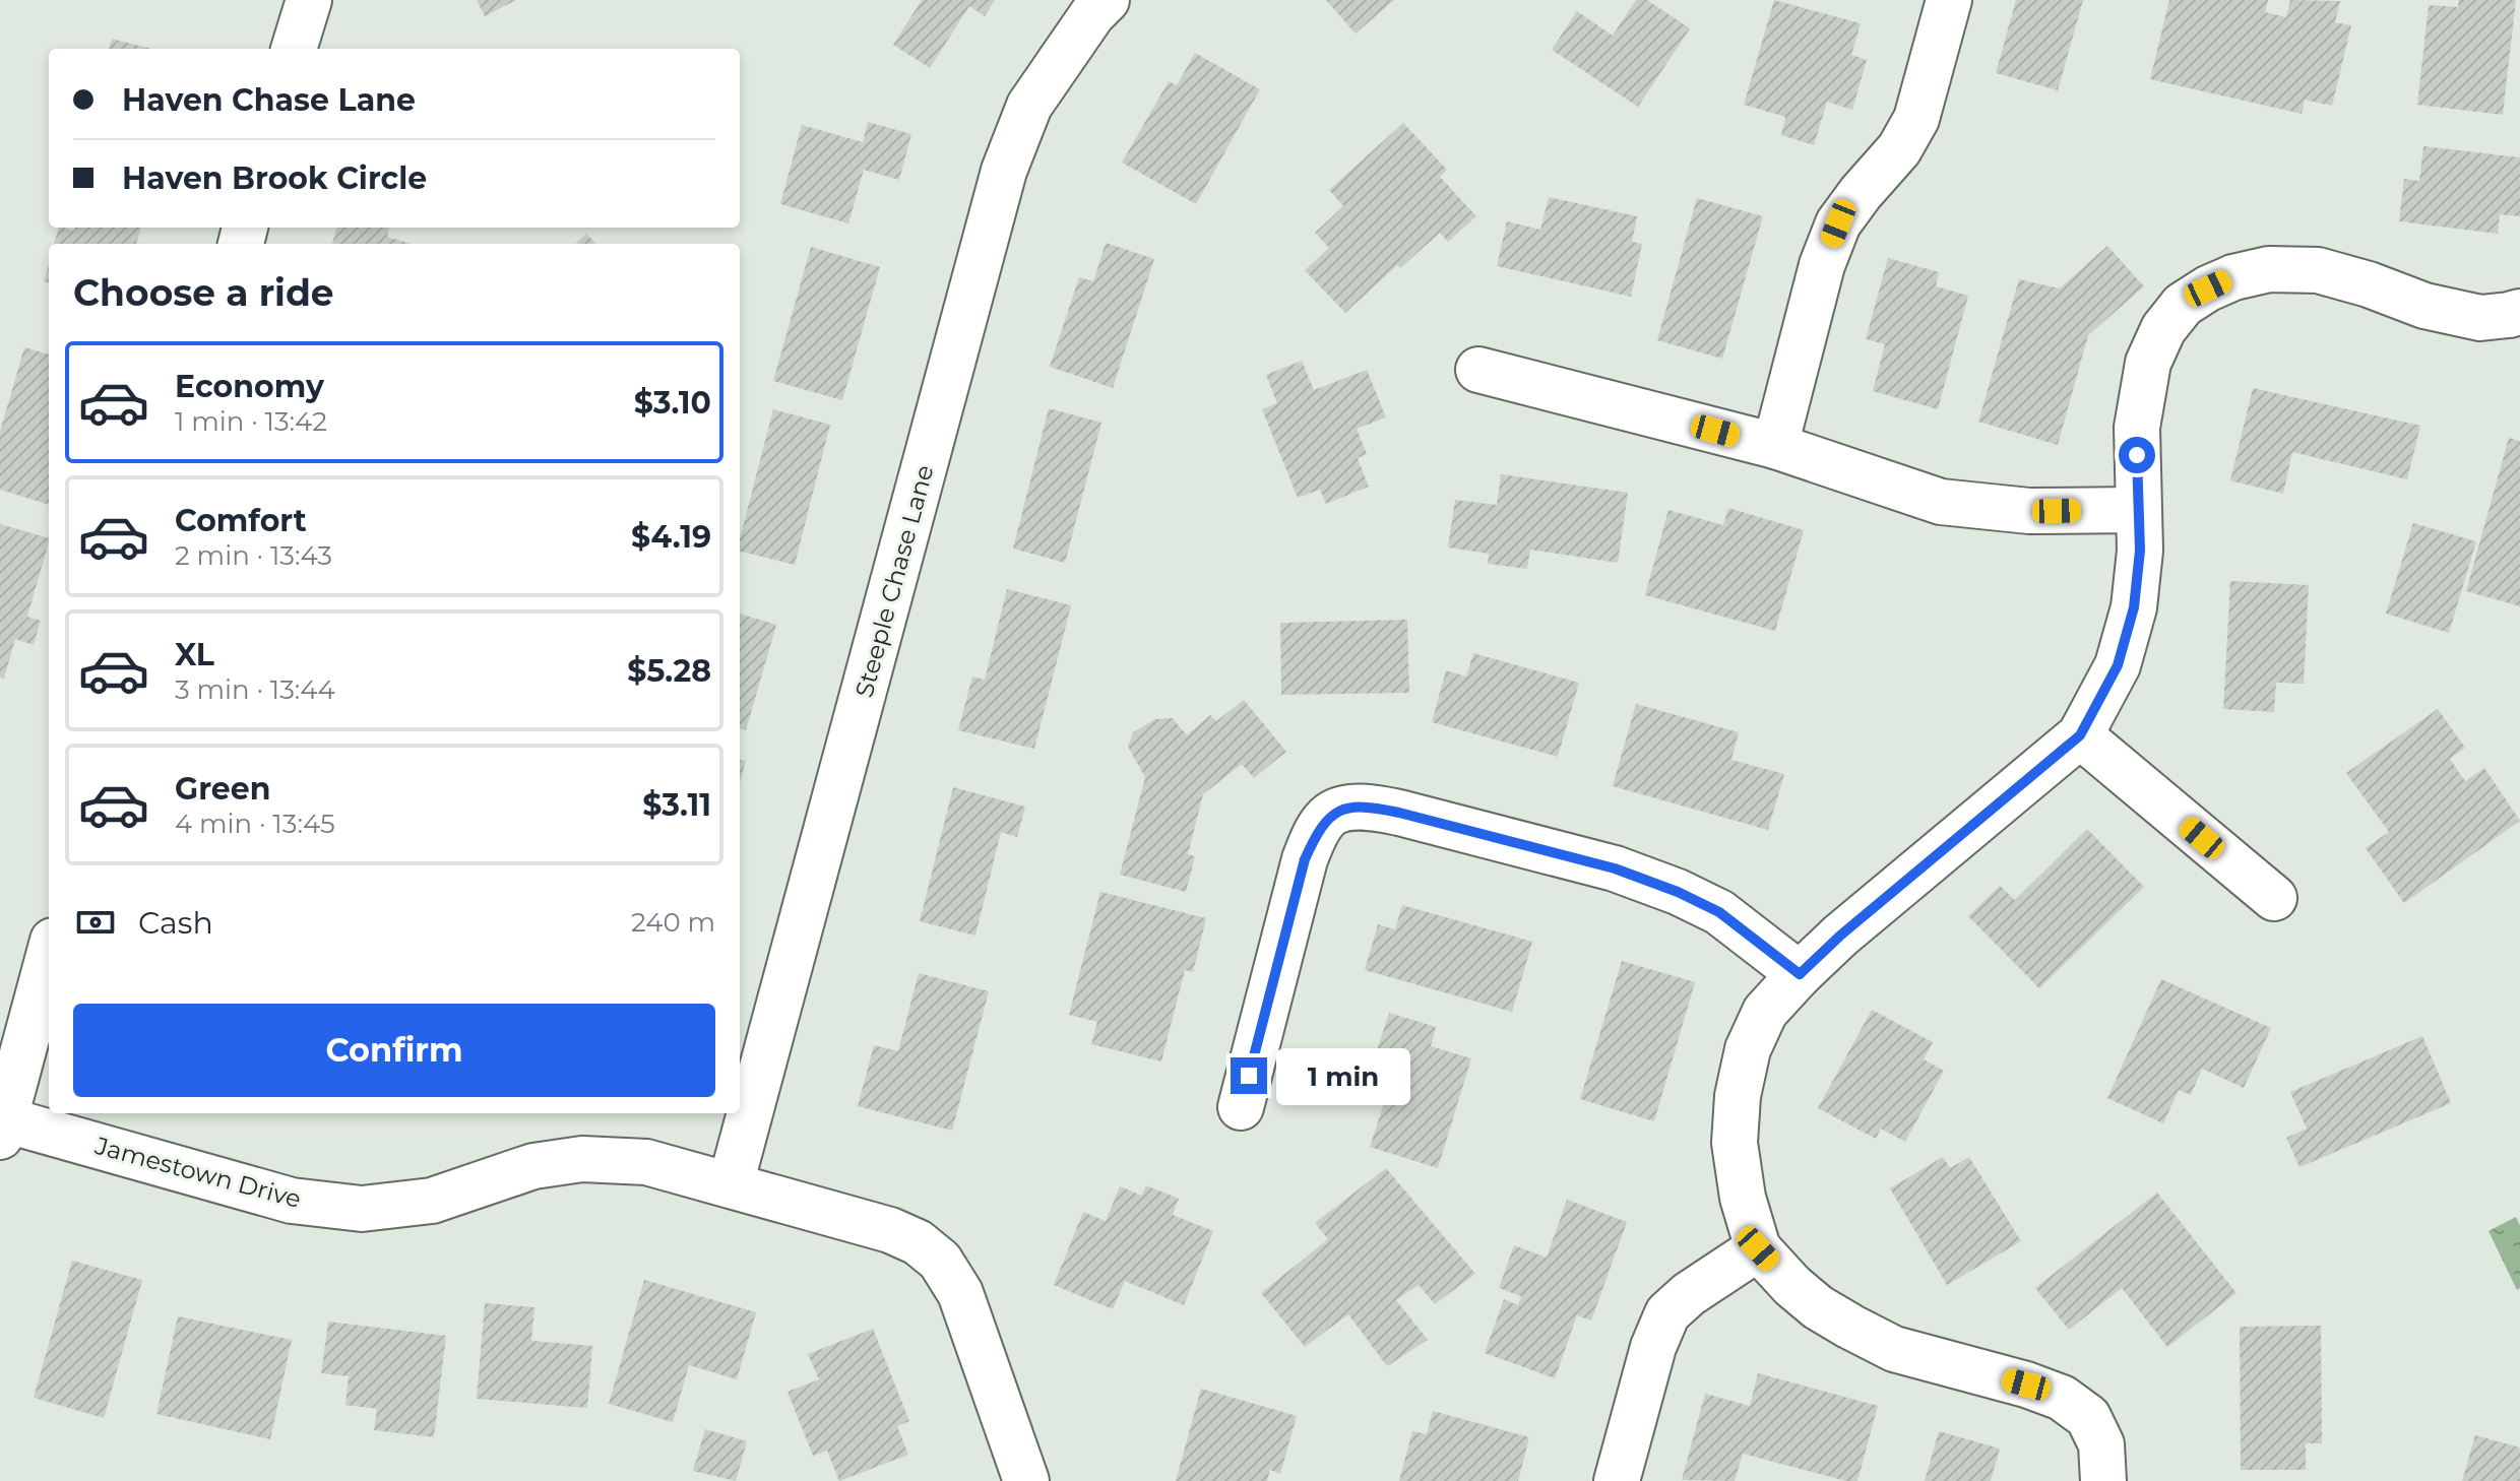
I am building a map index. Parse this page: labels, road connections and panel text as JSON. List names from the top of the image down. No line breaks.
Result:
{"streets":{"street":["Steeple Chase Lane","Jamestown Drive"]},"crossings":[["Steeple Chase Lane","Jamestown Drive"]],"page":{"banner":["Haven Chase Lane","Haven Brook Circle"],"heading":"Choose a ride","list":[{"name":"Economy","note":"1 min · 13:42","value":"$3.10"},{"name":"Comfort","note":"2 min · 13:43","value":"$4.19"},{"name":"XL","note":"3 min · 13:44","value":"$5.28"},{"name":"Green","note":"4 min · 13:45","value":"$3.11"}],"pay":["Cash","240 m"],"buttons":"Confirm","bubble":"1 min"}}
